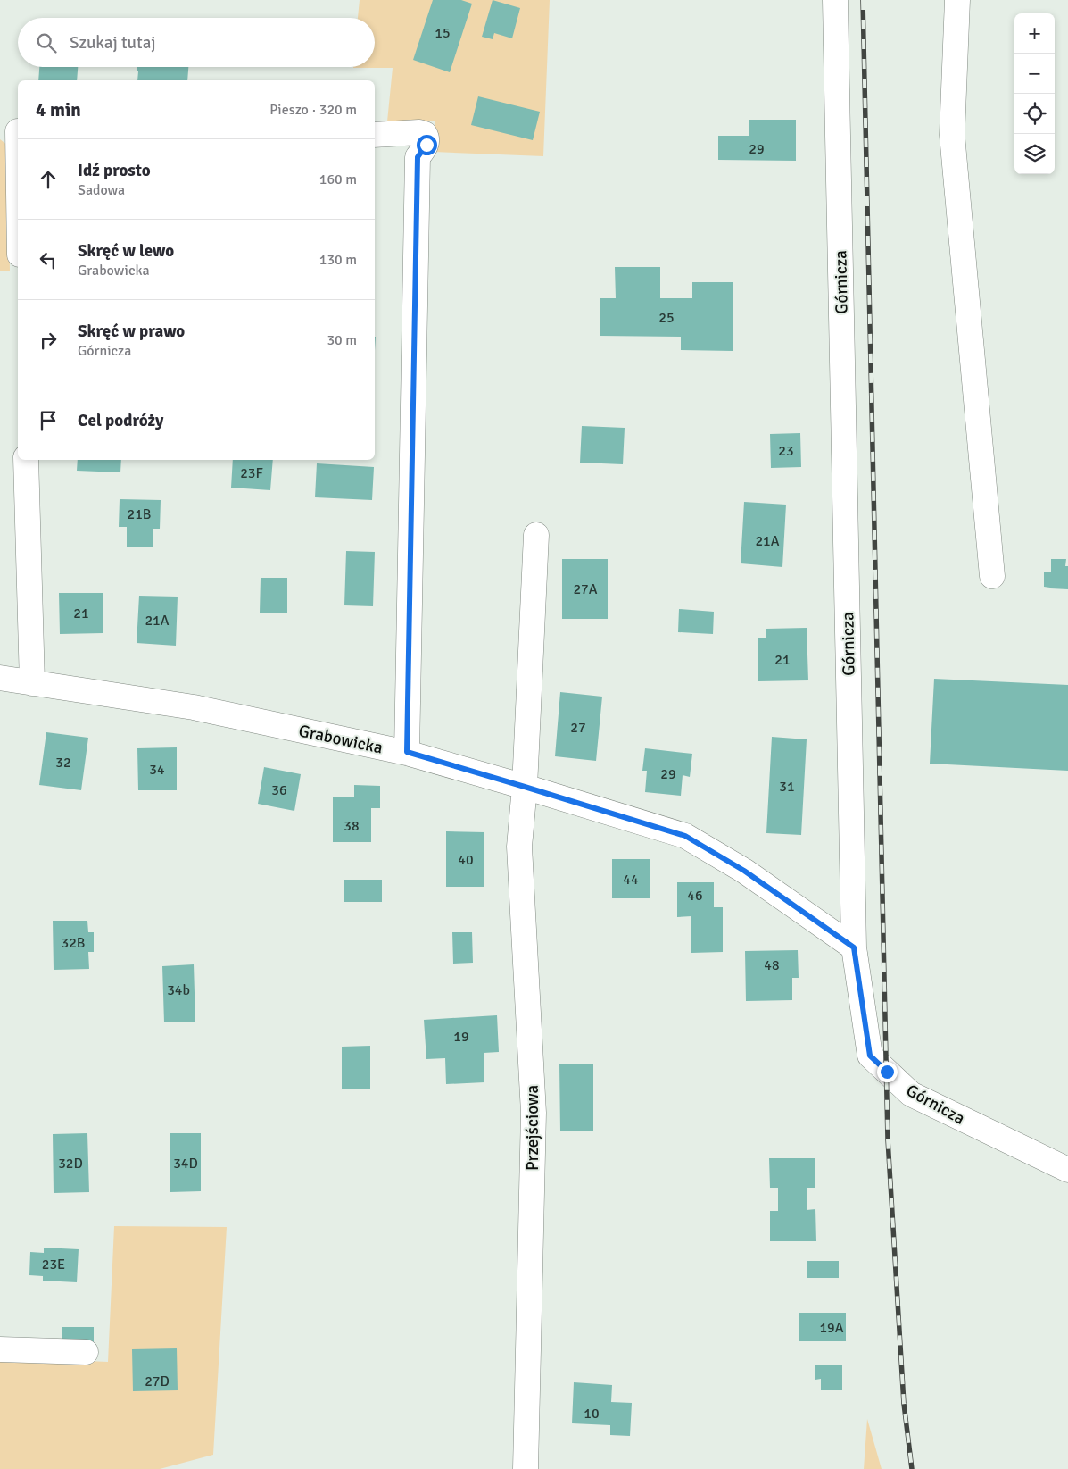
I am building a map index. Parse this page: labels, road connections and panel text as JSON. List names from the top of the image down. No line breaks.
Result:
{"streets":{"street":["Górnicza","Grabowicka","Przejściowa"]},"crossings":[["Górnicza","Grabowicka"],["Grabowicka","Przejściowa"]],"house_numbers":["15","29","25","23","23F","21B","21A","27A","21","21A","21","27","32","34","29","31","36","38","40","44","46","32B","48","34b","19","32D","34D","23E","19A","27D","10"],"page":{"map_buttons":["+","−"],"search":"Szukaj tutaj","heading":["4 min","Pieszo · 320 m"],"list":[["Idź prosto","Sadowa","160 m"],["Skręć w lewo","Grabowicka","130 m"],["Skręć w prawo","Górnicza","30 m"],"Cel podróży"]}}
